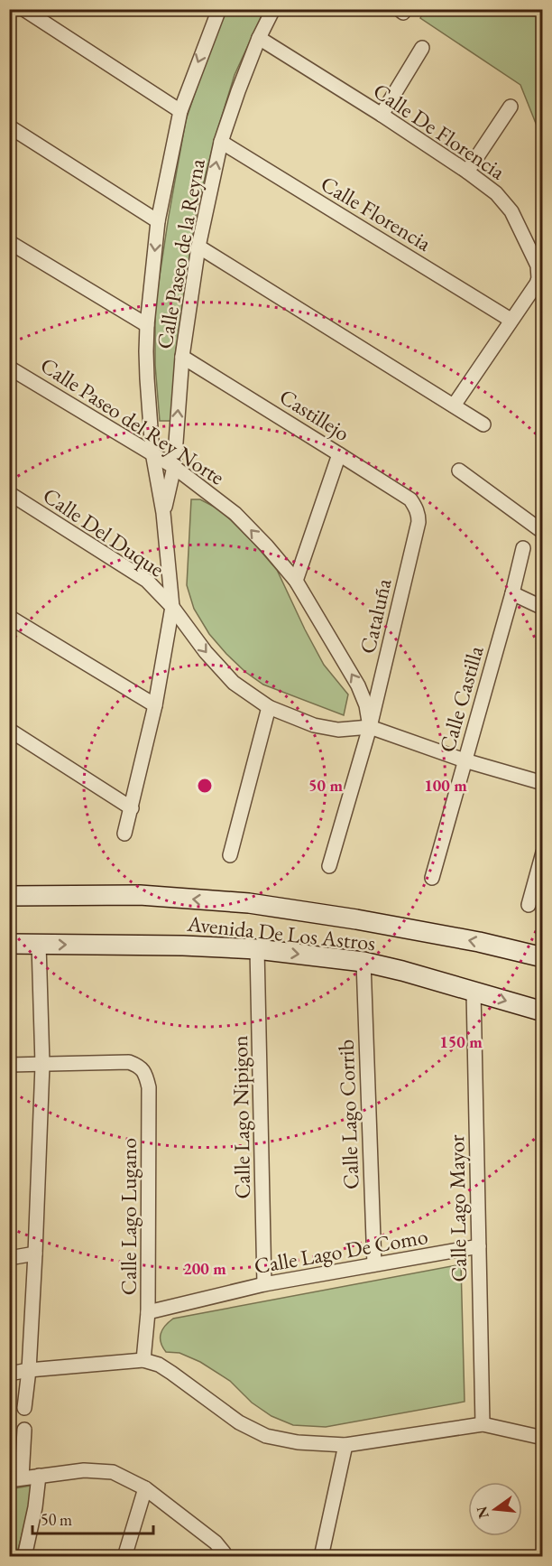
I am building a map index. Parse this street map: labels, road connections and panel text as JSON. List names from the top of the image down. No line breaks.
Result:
{"streets":{"main road":["Avenida De Los Astros"],"street":["Calle De Florencia","Calle Florencia","Calle Paseo de la Reyna","Castillejo","Calle Paseo del Rey Norte","Calle Del Duque","Cataluña","Calle Castilla","Calle Lago Corrib","Calle Lago Nipigon","Calle Lago Mayor","Calle Lago Lugano","Calle Lago De Como"]},"crossings":[["Calle De Florencia","Calle Florencia"],["Calle De Florencia","Calle Paseo de la Reyna"],["Calle Florencia","Calle Paseo de la Reyna"],["Calle Paseo de la Reyna","Castillejo"],["Calle Paseo de la Reyna","Calle Paseo del Rey Norte"],["Calle Paseo de la Reyna","Calle Del Duque"],["Castillejo","Cataluña"],["Calle Paseo del Rey Norte","Calle Del Duque"],["Calle Paseo del Rey Norte","Cataluña"],["Calle Del Duque","Cataluña"],["Avenida De Los Astros","Calle Lago Corrib"],["Avenida De Los Astros","Calle Lago Nipigon"],["Avenida De Los Astros","Calle Lago Mayor"],["Calle Lago Corrib","Calle Lago De Como"],["Calle Lago Nipigon","Calle Lago De Como"],["Calle Lago Mayor","Calle Lago De Como"],["Calle Lago Lugano","Calle Lago De Como"]],"one_way":["Calle Paseo del Rey Norte"],"scale_bar":"50 m","north":"left","rings":["50 m","100 m","150 m","200 m"]}
